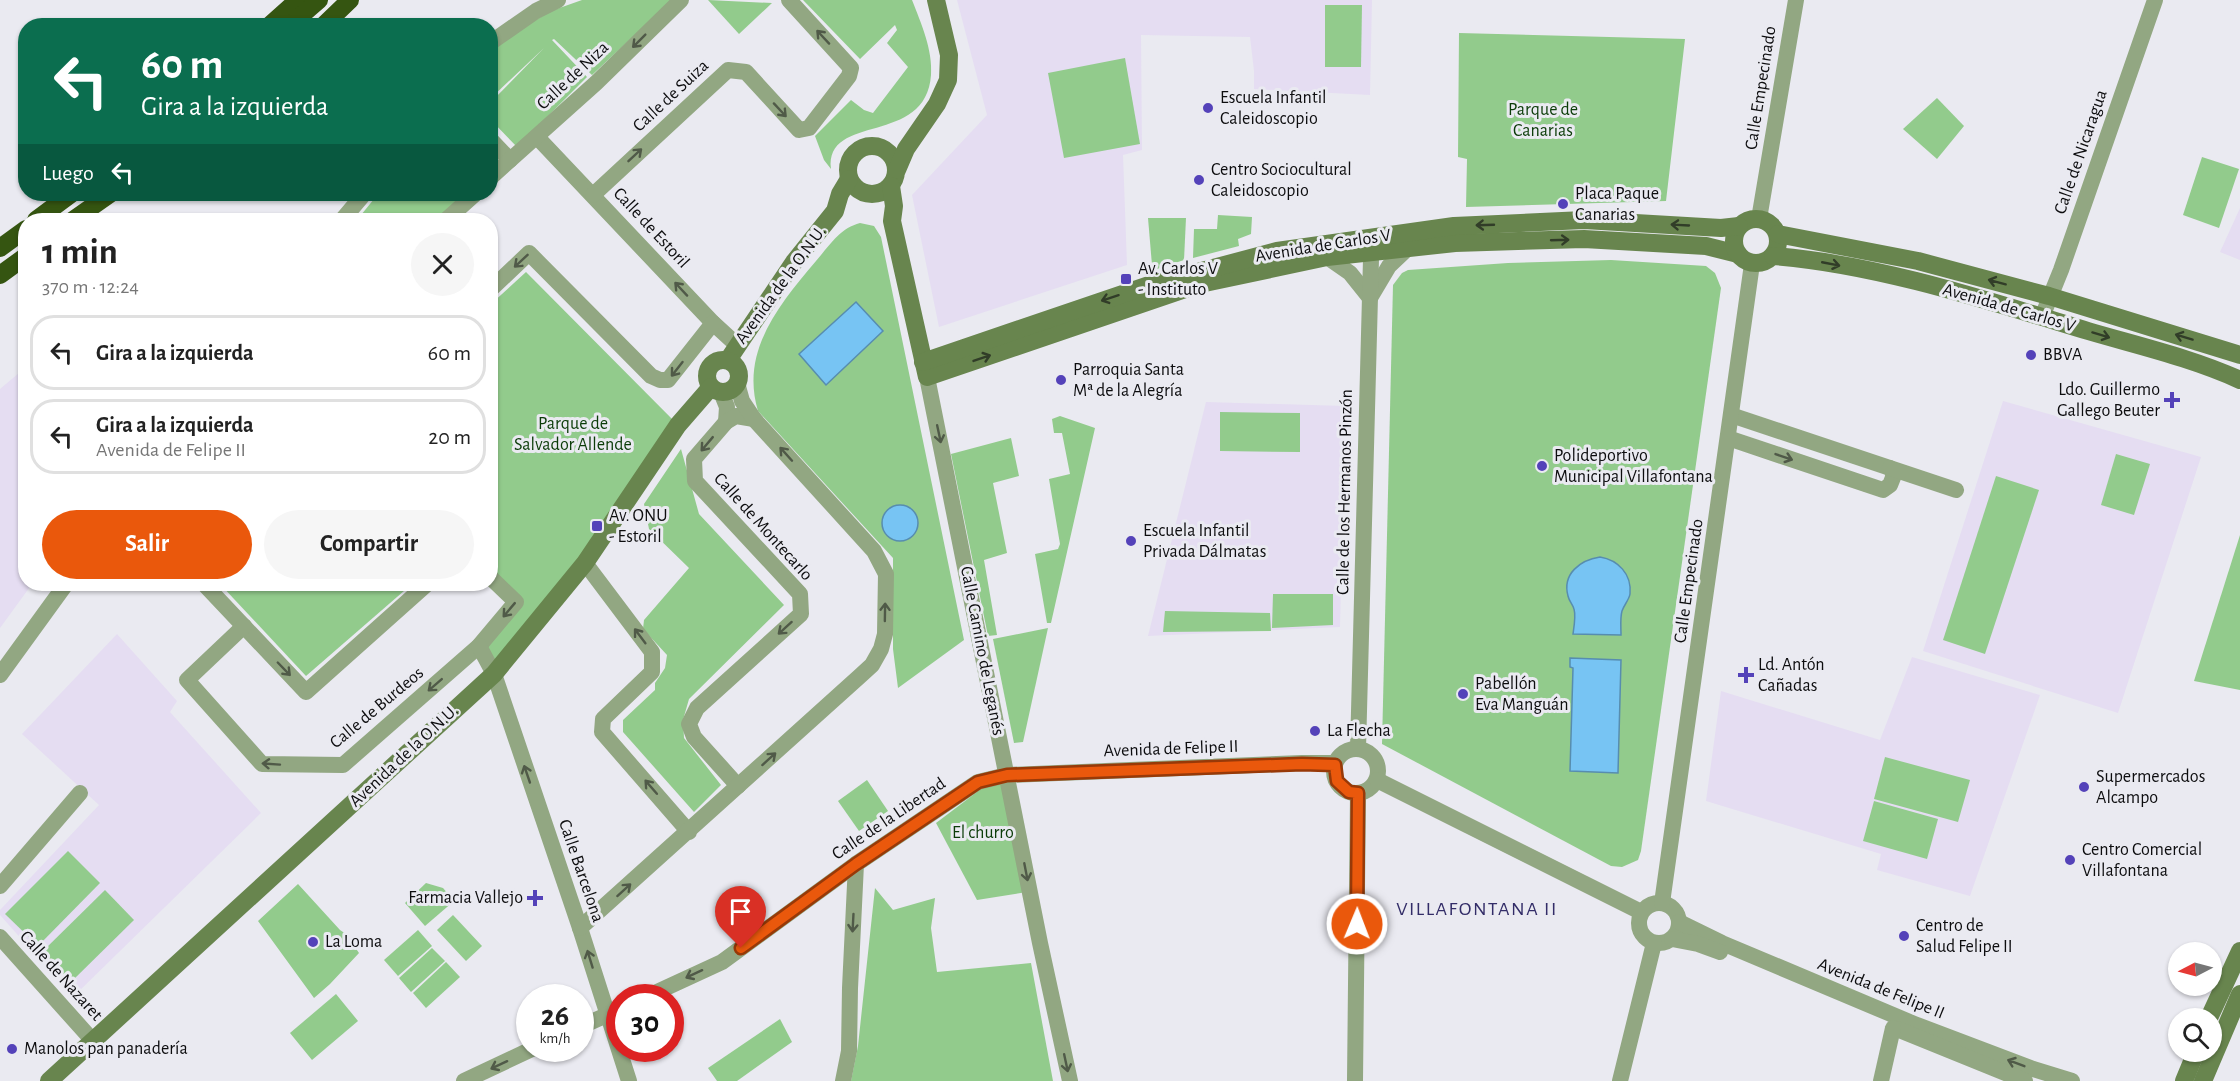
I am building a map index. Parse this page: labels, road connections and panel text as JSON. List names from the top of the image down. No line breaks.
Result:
{"streets":{"street":["Calle de Niza","Calle Empecinado","Calle de Suiza","Calle de Nicaragua","Calle de Estoril","Avenida de Carlos V","Avenida de la O.N.U.","Calle de los Hermanos Pinzón","Calle de Montecarlo","Calle Camino de Leganés","Calle de Burdeos","Avenida de Felipe II","Calle de la Libertad","Calle Barcelona","Calle de Nazaret"]},"crossings":[["Calle de Niza","Calle de Estoril"],["Calle Empecinado","Avenida de Carlos V"],["Calle Empecinado","Avenida de Felipe II"],["Calle de Suiza","Calle de Estoril"],["Calle de Nicaragua","Avenida de Carlos V"],["Calle de Estoril","Avenida de la O.N.U."],["Avenida de Carlos V","Calle de los Hermanos Pinzón"],["Avenida de Carlos V","Calle Camino de Leganés"],["Avenida de la O.N.U.","Calle Camino de Leganés"],["Avenida de la O.N.U.","Calle Barcelona"],["Avenida de la O.N.U.","Calle de Nazaret"],["Calle de los Hermanos Pinzón","Avenida de Felipe II"],["Calle Camino de Leganés","Avenida de Felipe II"],["Calle Camino de Leganés","Calle de la Libertad"],["Avenida de Felipe II","Calle de la Libertad"]],"one_way":["Calle de Estoril","Calle Camino de Leganés","Calle Barcelona"],"districts":["VILLAFONTANA II"],"parks":["Parque de Canarias","Parque de Salvador Allende","El churro"],"places":{"other":["Escuela Infantil Caleidoscopio","Centro Sociocultural Caleidoscopio","Placa Paque Canarias","BBVA","Parroquia Santa Mª de la Alegría","Polideportivo Municipal Villafontana","Escuela Infantil Privada Dálmatas","Pabellón Eva Manguán","La Flecha","Supermercados Alcampo","Centro Comercial Villafontana","Centro de Salud Felipe II","La Loma","Manolos pan panadería"],"transit":["Av. Carlos V - Instituto","Av. ONU - Estoril"],"health":["Ldo. Guillermo Gallego Beuter","Ld. Antón Cañadas","Farmacia Vallejo"]},"north":"left","page":{"turn":["60 m","Gira a la izquierda"],"then":"Luego","heading":["1 min","370 m · 12:24"],"list":[{"name":"Gira a la izquierda","value":"60 m"},{"name":"Gira a la izquierda","note":"Avenida de Felipe II","value":"20 m"}],"buttons":["Salir","Compartir"],"speed":"26 km/h","limit":"30"}}
